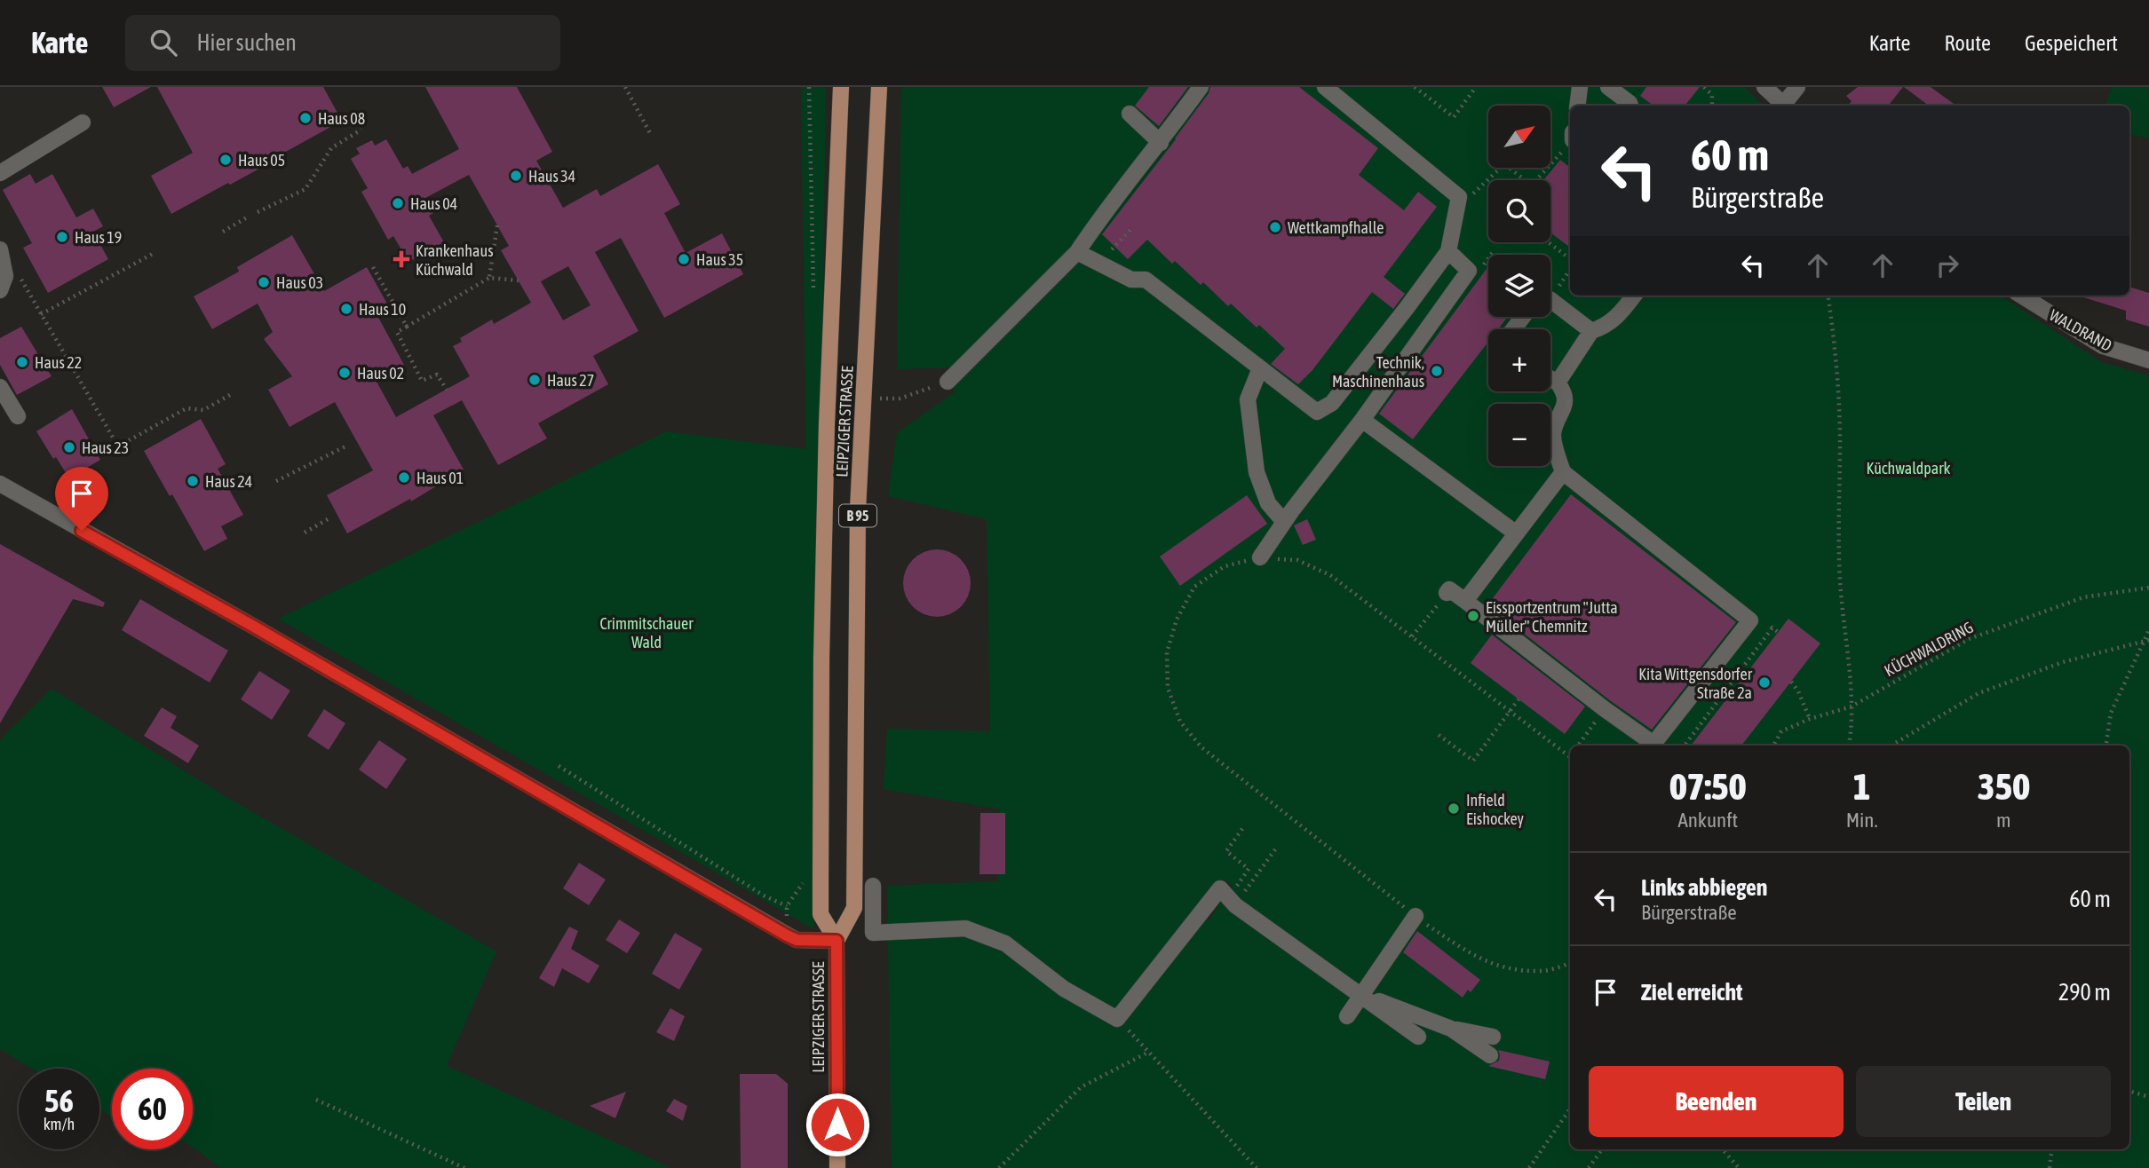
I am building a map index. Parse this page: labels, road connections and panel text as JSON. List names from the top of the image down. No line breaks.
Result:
{"streets":{"main road":["LEIPZIGER STRASSE","B 95"],"street":["WALDRAND"],"path":["KÜCHWALDRING"]},"parks":["Küchwaldpark","Crimmitschauer Wald"],"places":{"other":["Haus 08","Haus 05","Haus 34","Haus 04","Wettkampfhalle","Haus 19","Haus 35","Haus 03","Haus 10","Haus 22","Technik, Maschinenhaus","Haus 02","Haus 27","Haus 23","Haus 01","Haus 24","Eissportzentrum \"Jutta Müller\" Chemnitz","Kita Wittgensdorfer Straße 2a","Infield Eishockey"],"health":["Krankenhaus Küchwald"]},"north":"top right","page":{"header":"Karte","search":"Hier suchen","nav":["Karte","Route","Gespeichert"],"map_buttons":["+","−"],"turn":["60 m","Bürgerstraße"],"eta":["07:50","Ankunft","1","Min.","350","m"],"list":[{"name":"Links abbiegen","note":"Bürgerstraße","value":"60 m"},{"name":"Ziel erreicht","value":"290 m"}],"buttons":["Beenden","Teilen"],"speed":"56 km/h","limit":"60"}}
